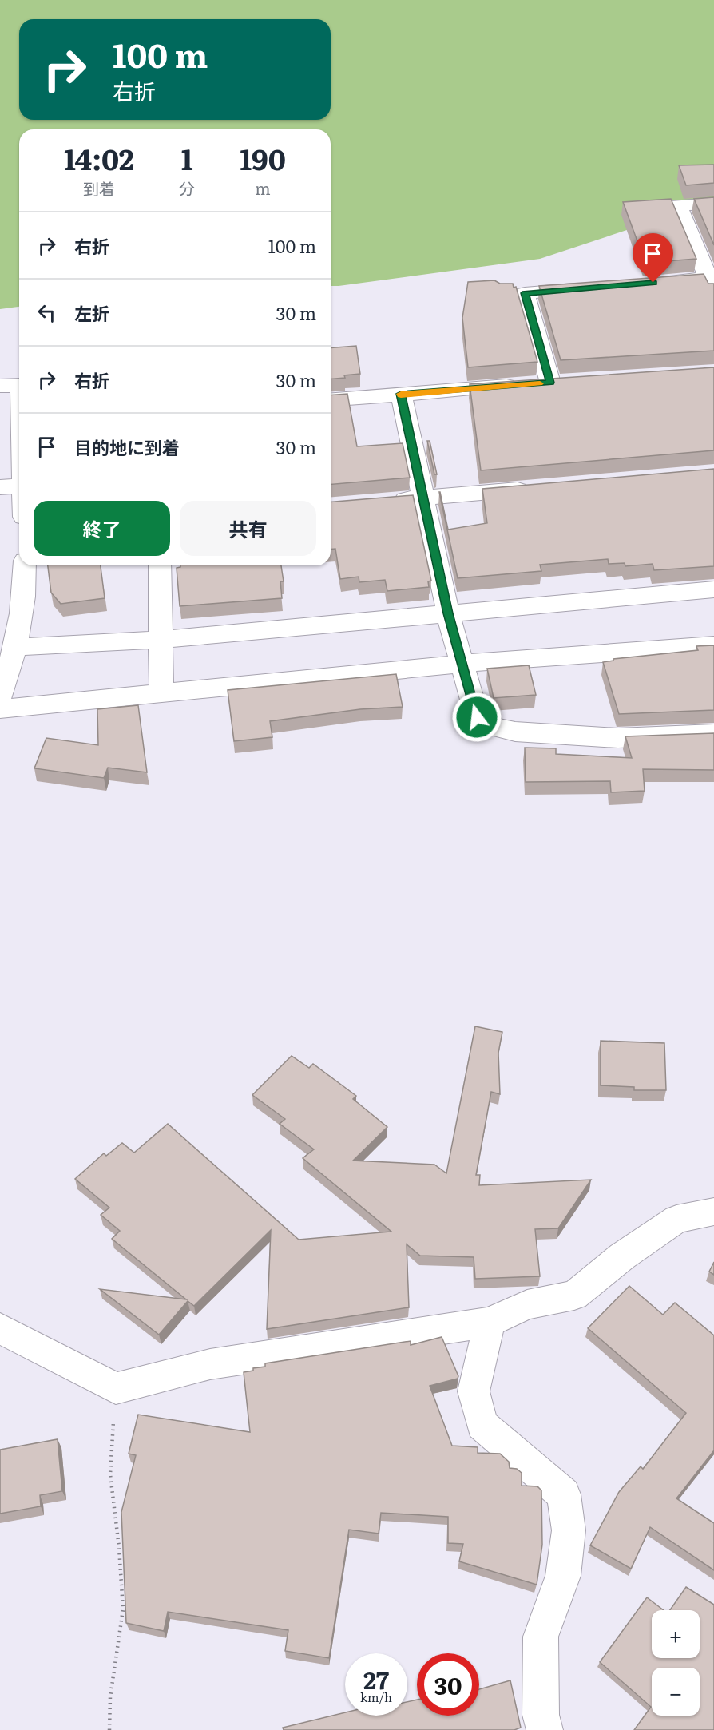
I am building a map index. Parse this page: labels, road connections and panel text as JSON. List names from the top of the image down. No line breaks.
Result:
{"page":{"turn":["100 m","右折"],"eta":["14:02","到着","1","分","190","m"],"list":[{"name":"右折","value":"100 m"},{"name":"左折","value":"30 m"},{"name":"右折","value":"30 m"},{"name":"目的地に到着","value":"30 m"}],"buttons":["終了","共有"],"map_buttons":["+","−"],"speed":"27 km/h","limit":"30"}}
